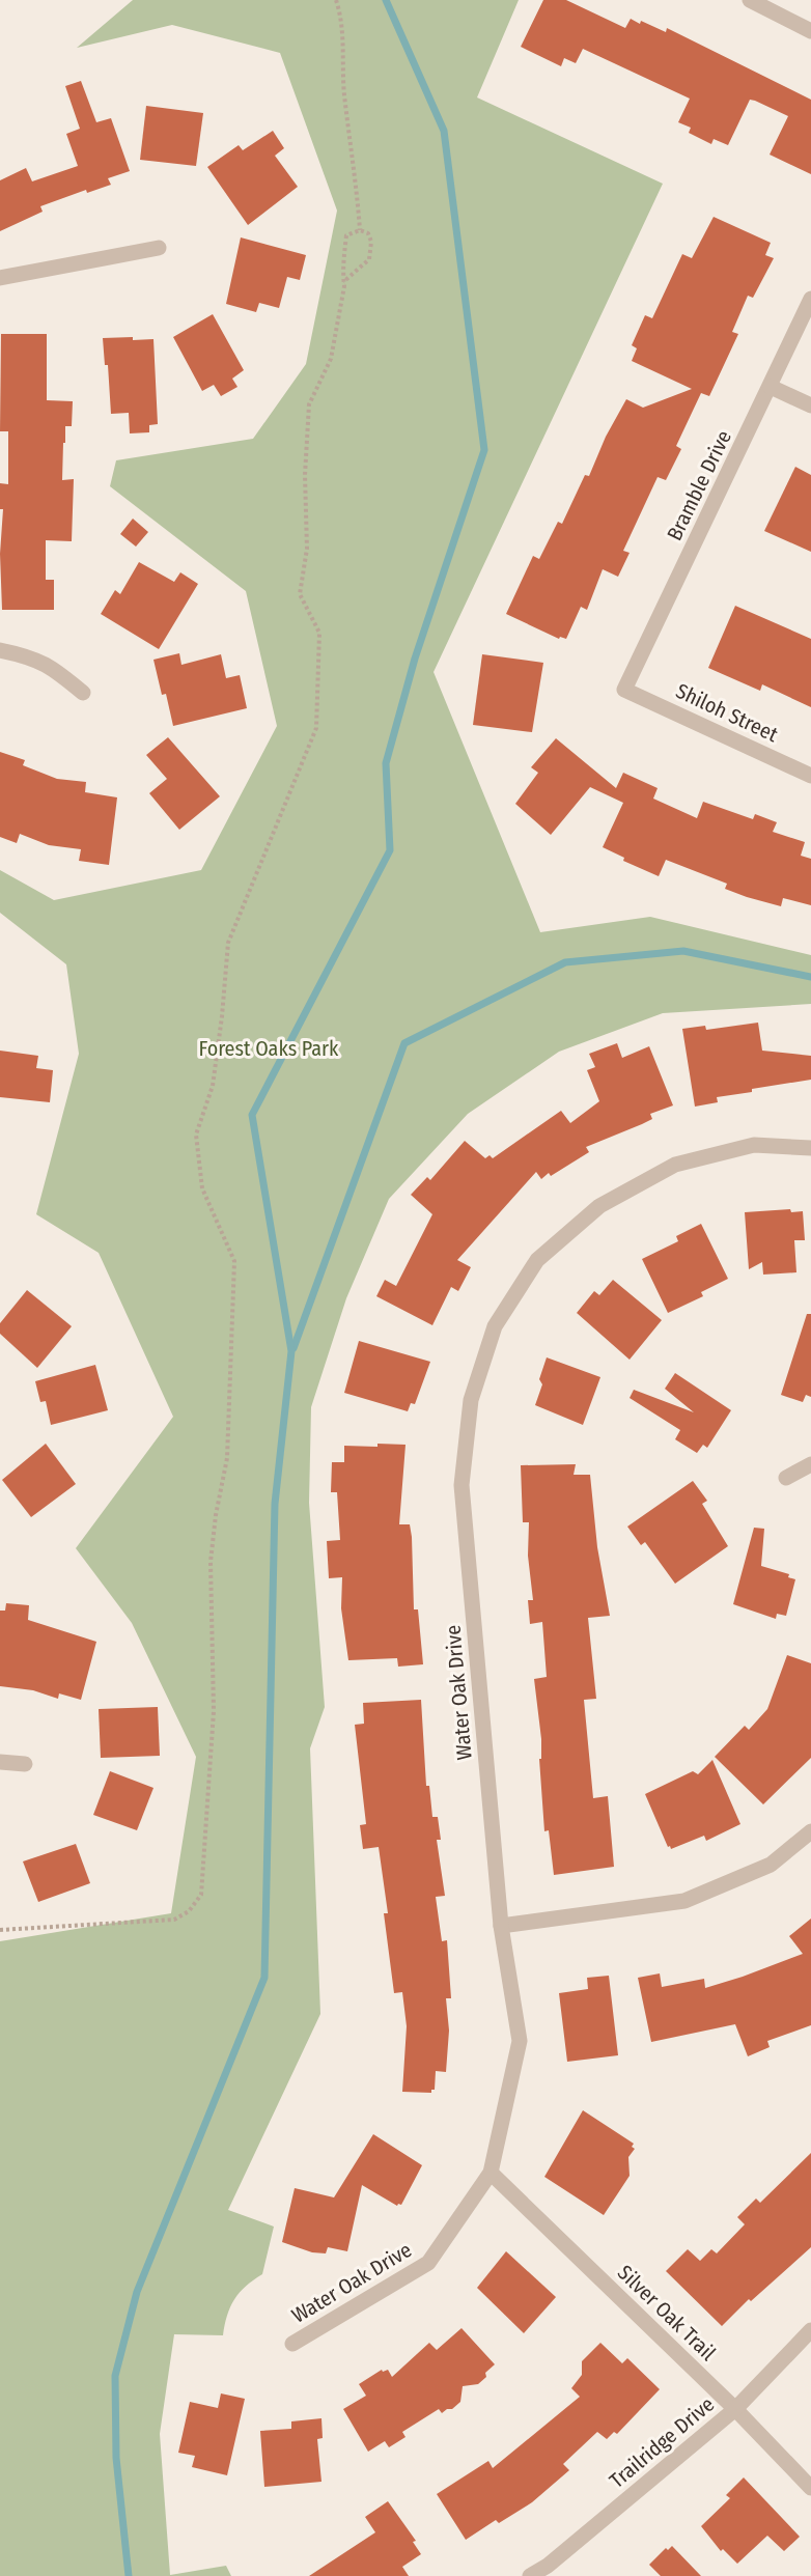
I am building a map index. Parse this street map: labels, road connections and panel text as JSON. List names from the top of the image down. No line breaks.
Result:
{"streets":{"street":["Bramble Drive","Shiloh Street","Water Oak Drive","Silver Oak Trail","Trailridge Drive"]},"crossings":[["Bramble Drive","Shiloh Street"],["Water Oak Drive","Silver Oak Trail"],["Silver Oak Trail","Trailridge Drive"]],"parks":["Forest Oaks Park"]}
